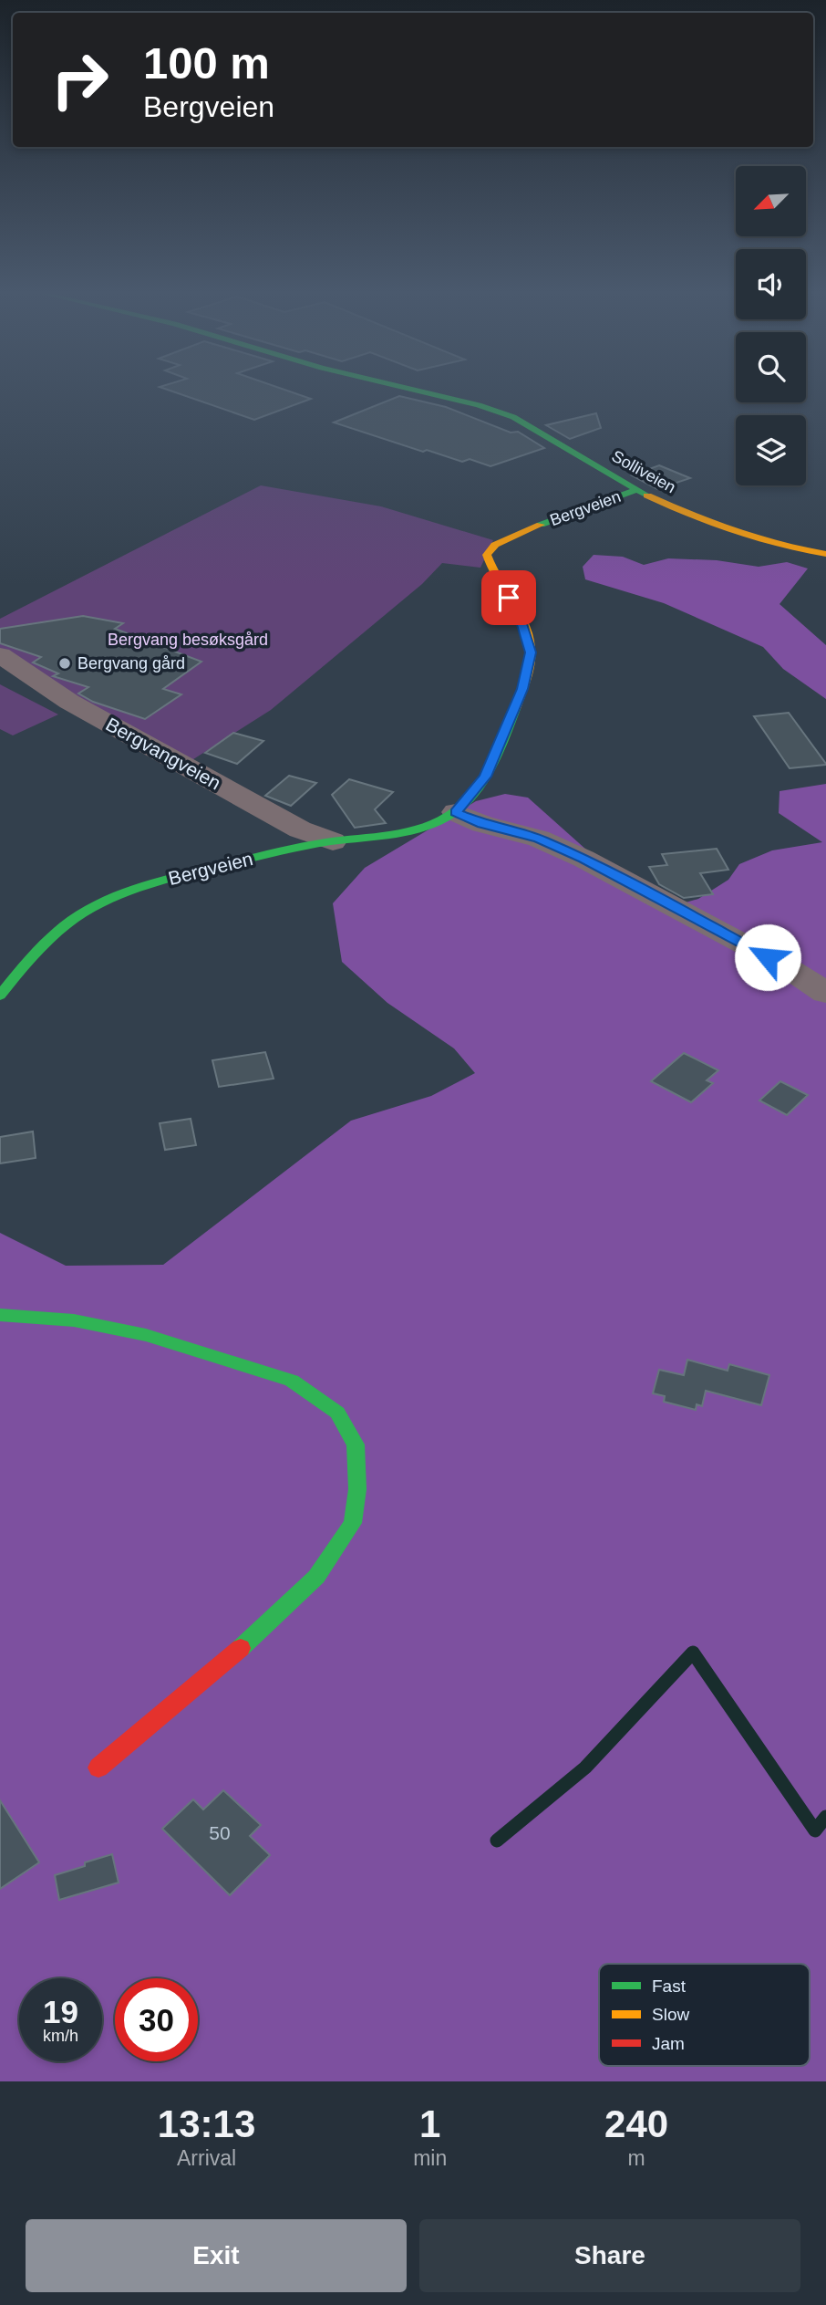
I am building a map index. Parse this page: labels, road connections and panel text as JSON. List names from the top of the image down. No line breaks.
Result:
{"streets":{"street":["Solliveien","Bergveien","Bergvangveien"]},"crossings":[["Solliveien","Bergveien"],["Bergveien","Bergvangveien"]],"parks":["Bergvang besøksgård"],"places":["Bergvang gård"],"house_numbers":["50"],"legend":["Fast","Slow","Jam"],"north":"bottom left","page":{"turn":["100 m","Bergveien"],"speed":"19 km/h","limit":"30","eta":["13:13","Arrival","1","min","240","m"],"buttons":["Exit","Share"]}}
